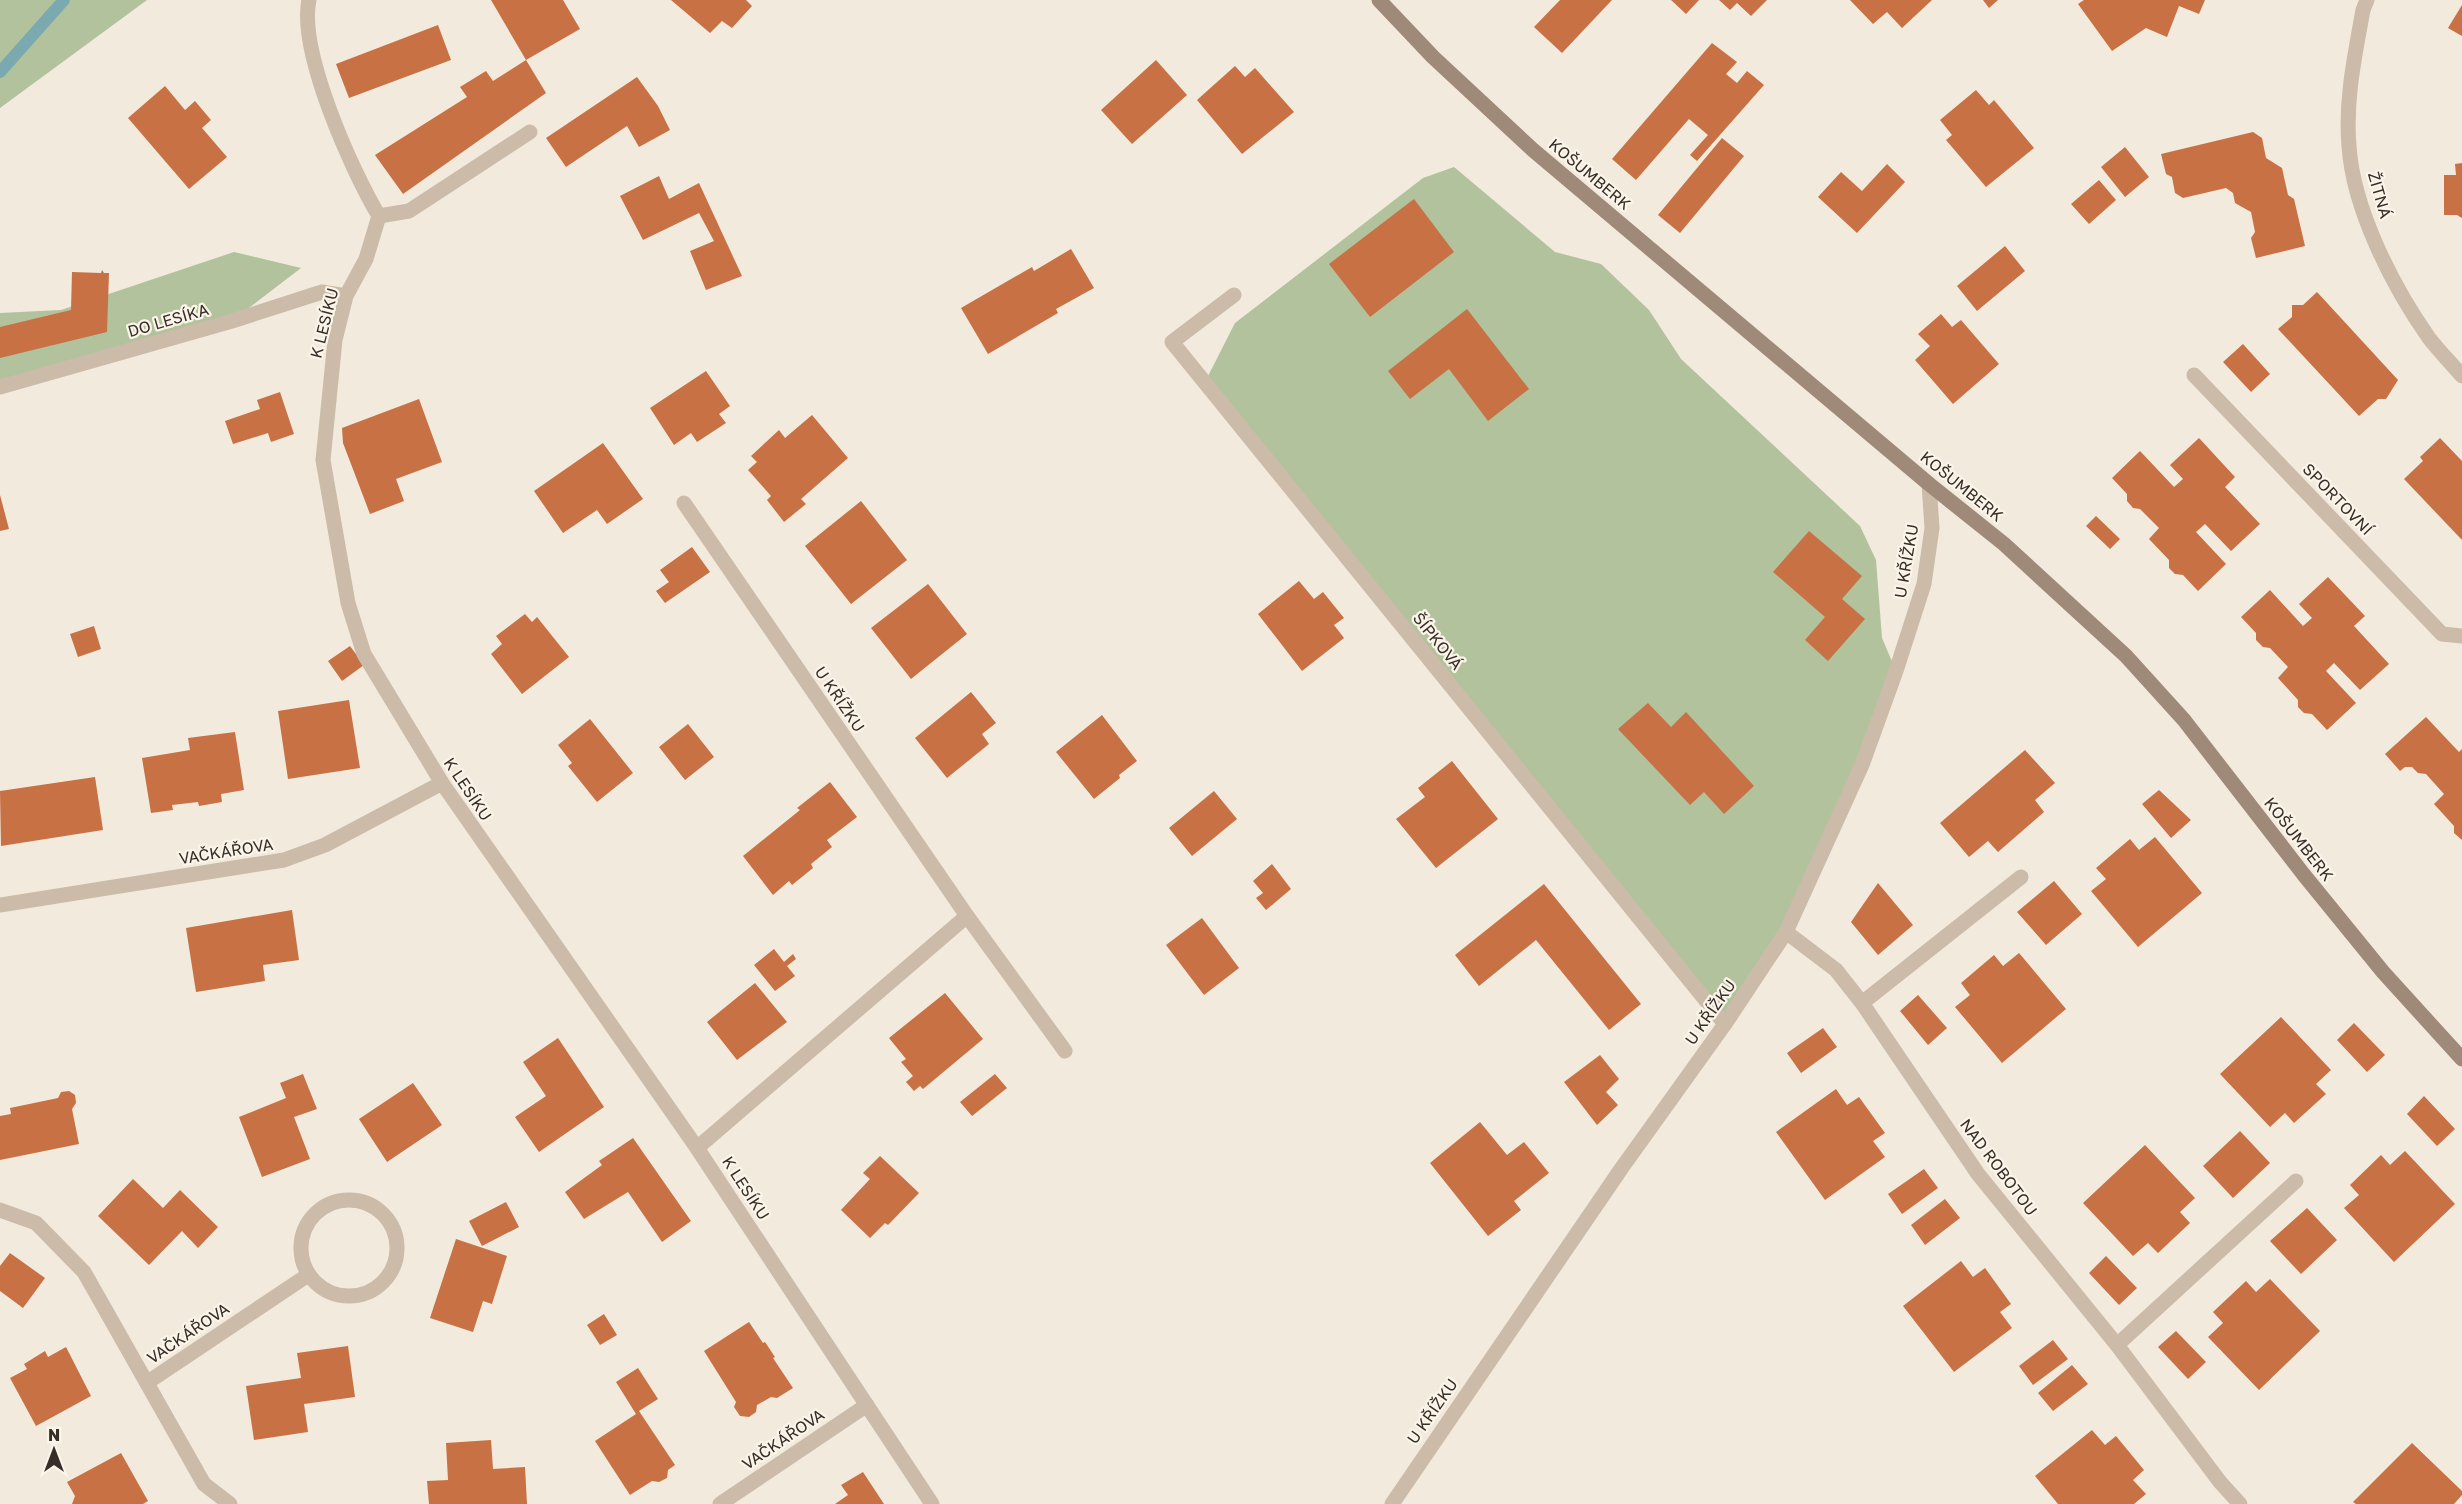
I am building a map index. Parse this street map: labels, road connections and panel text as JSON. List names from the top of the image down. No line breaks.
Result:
{"streets":{"street":["KOŠUMBERK","ŽITNÁ","DO LESÍKA","K LESÍKU","SPORTOVNÍ","U KŘÍŽKU","ŠÍPKOVÁ","VAČKÁŘOVA","NAD ROBOTOU"]},"crossings":[["KOŠUMBERK","U KŘÍŽKU"],["DO LESÍKA","K LESÍKU"],["K LESÍKU","VAČKÁŘOVA"],["U KŘÍŽKU","ŠÍPKOVÁ"],["U KŘÍŽKU","NAD ROBOTOU"]],"north":"top"}
